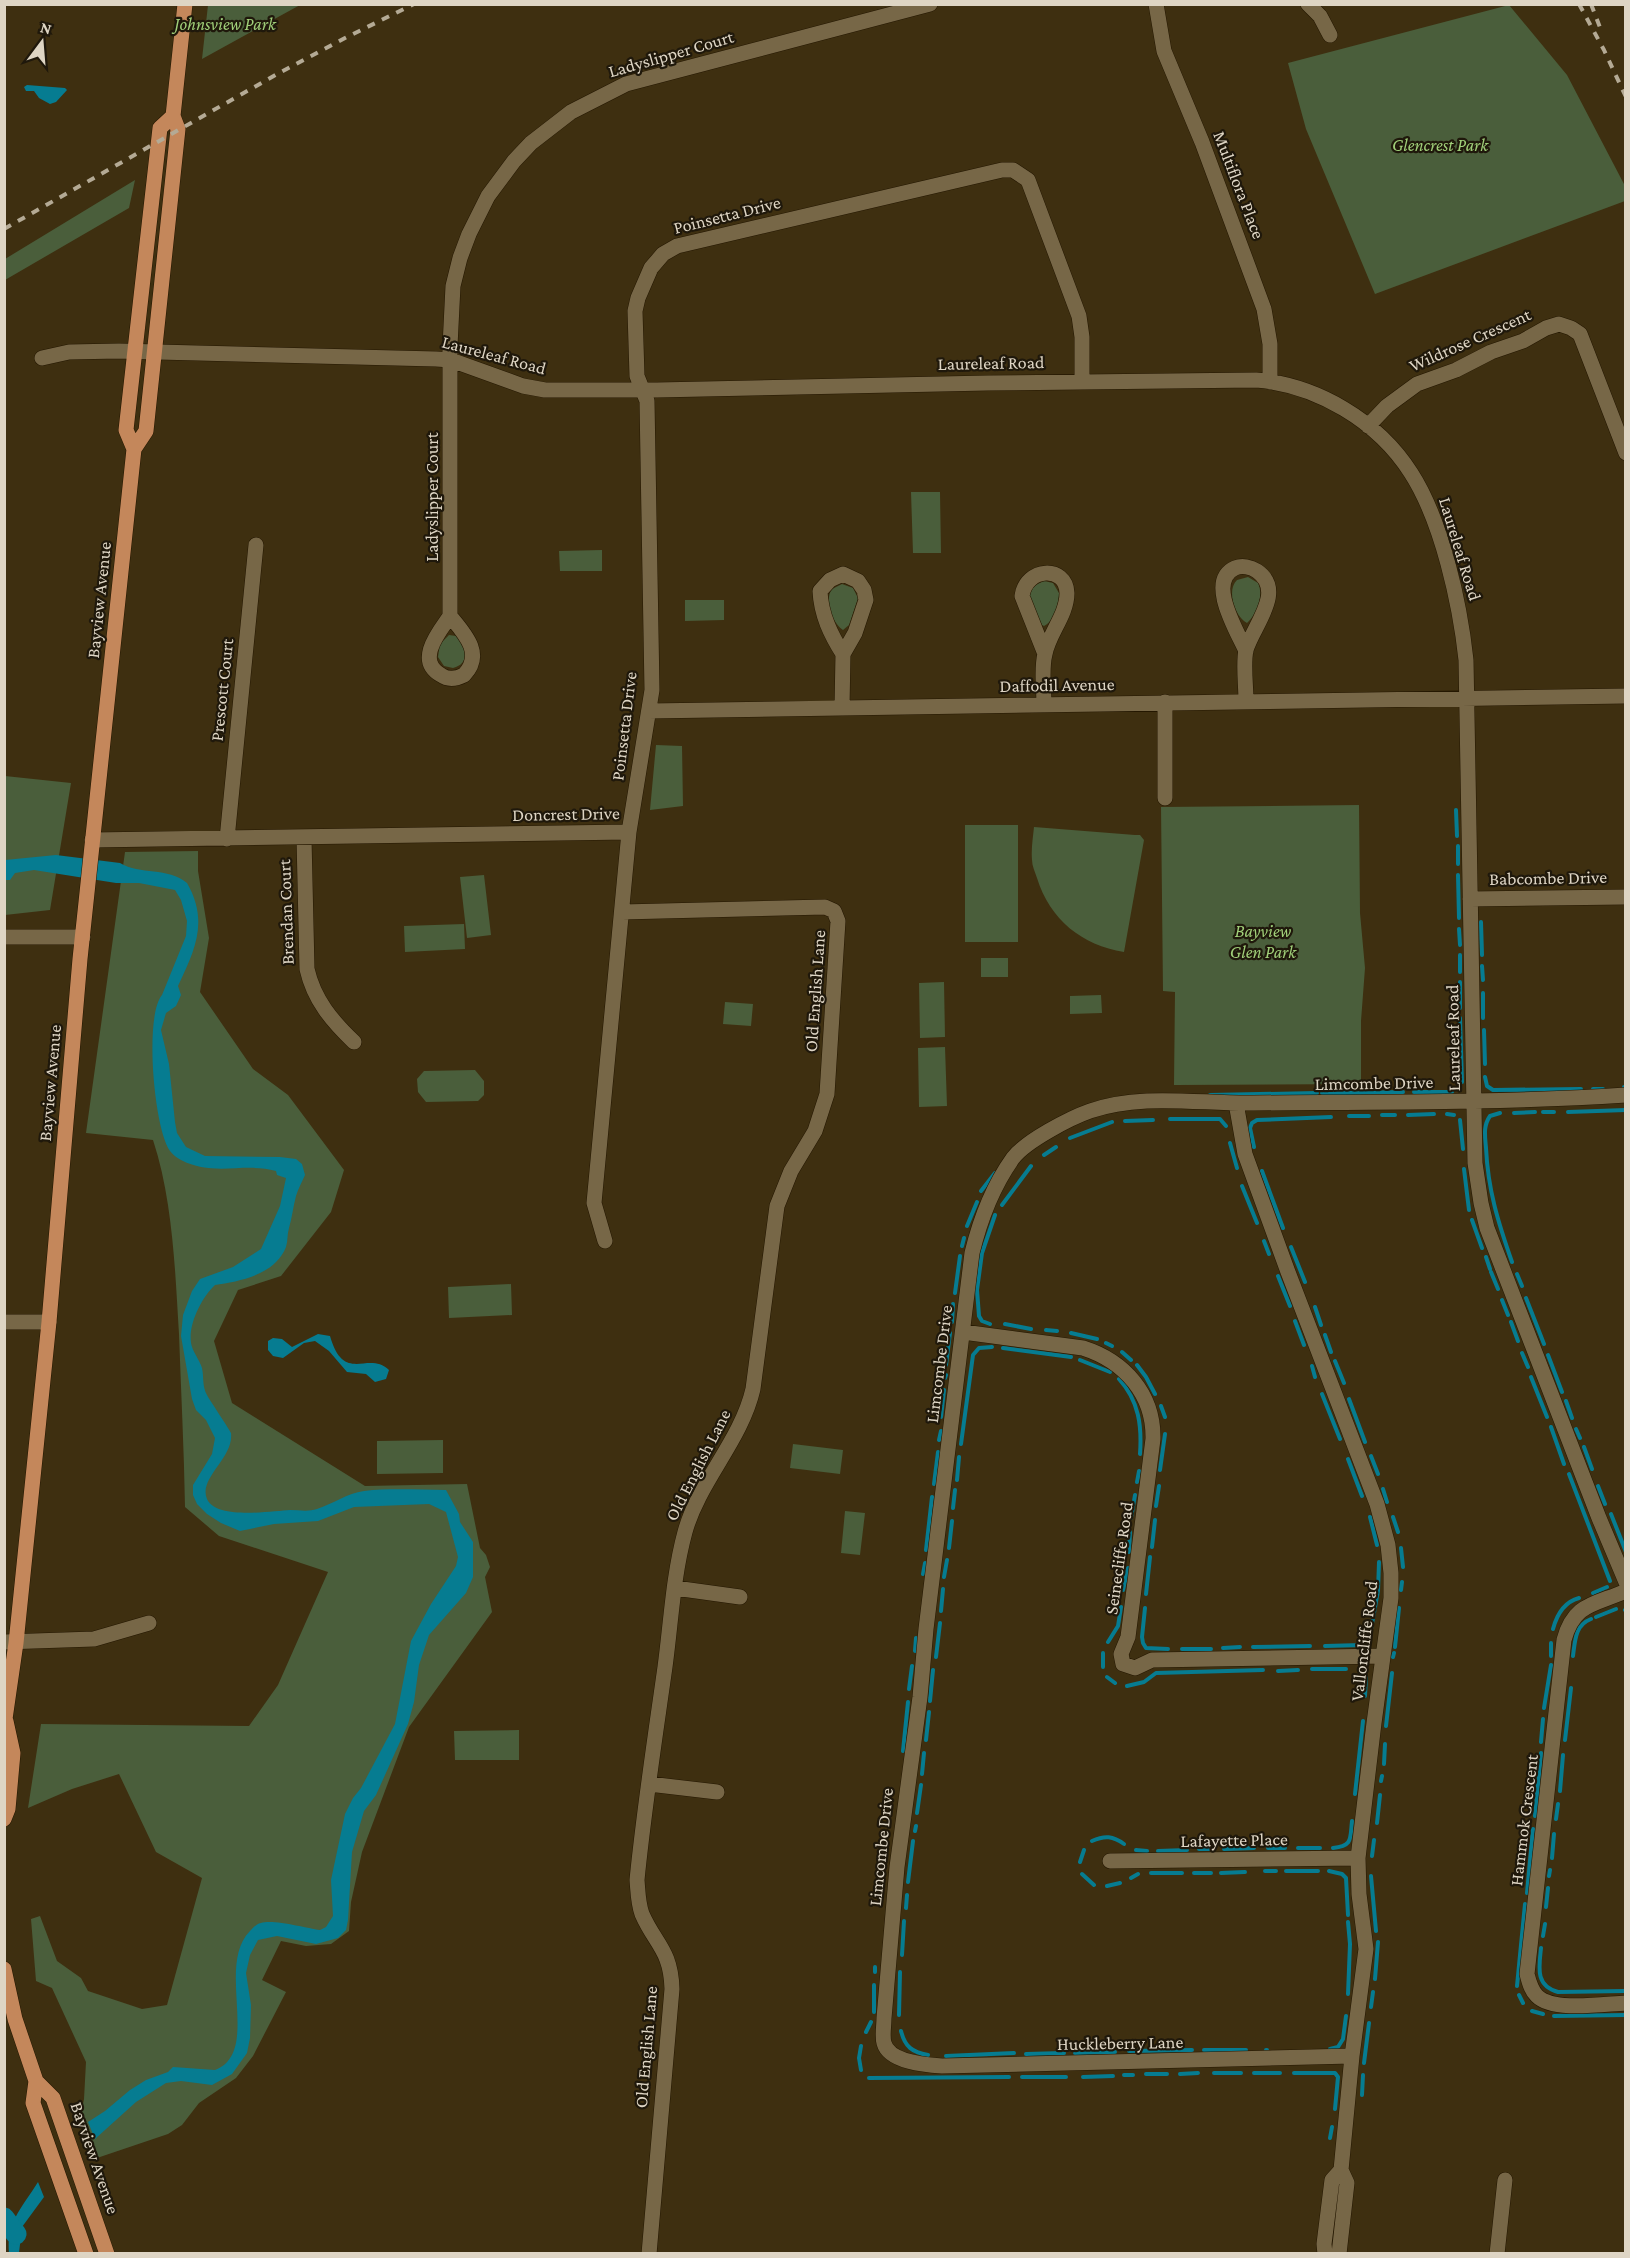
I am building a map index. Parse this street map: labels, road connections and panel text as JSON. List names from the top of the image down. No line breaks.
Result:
{"streets":{"main road":["Bayview Avenue"],"street":["Ladyslipper Court","Multiflora Place","Poinsetta Drive","Wildrose Crescent","Laureleaf Road","Daffodil Avenue","Prescott Court","Doncrest Drive","Babcombe Drive","Brendan Court","Old English Lane","Limcombe Drive","Seinecliffe Road","Valloncliffe Road","Hammok Crescent","Lafayette Place","Huckleberry Lane"]},"crossings":[["Ladyslipper Court","Laureleaf Road"],["Multiflora Place","Laureleaf Road"],["Poinsetta Drive","Laureleaf Road"],["Poinsetta Drive","Daffodil Avenue"],["Poinsetta Drive","Doncrest Drive"],["Wildrose Crescent","Laureleaf Road"],["Laureleaf Road","Bayview Avenue"],["Laureleaf Road","Daffodil Avenue"],["Laureleaf Road","Babcombe Drive"],["Laureleaf Road","Limcombe Drive"],["Bayview Avenue","Doncrest Drive"],["Prescott Court","Doncrest Drive"],["Doncrest Drive","Brendan Court"],["Doncrest Drive","Old English Lane"],["Limcombe Drive","Seinecliffe Road"],["Limcombe Drive","Valloncliffe Road"],["Limcombe Drive","Huckleberry Lane"],["Seinecliffe Road","Valloncliffe Road"],["Valloncliffe Road","Lafayette Place"],["Valloncliffe Road","Huckleberry Lane"]],"parks":["Johnsview Park","Glencrest Park","Bayview Glen Park"],"north":"top"}
